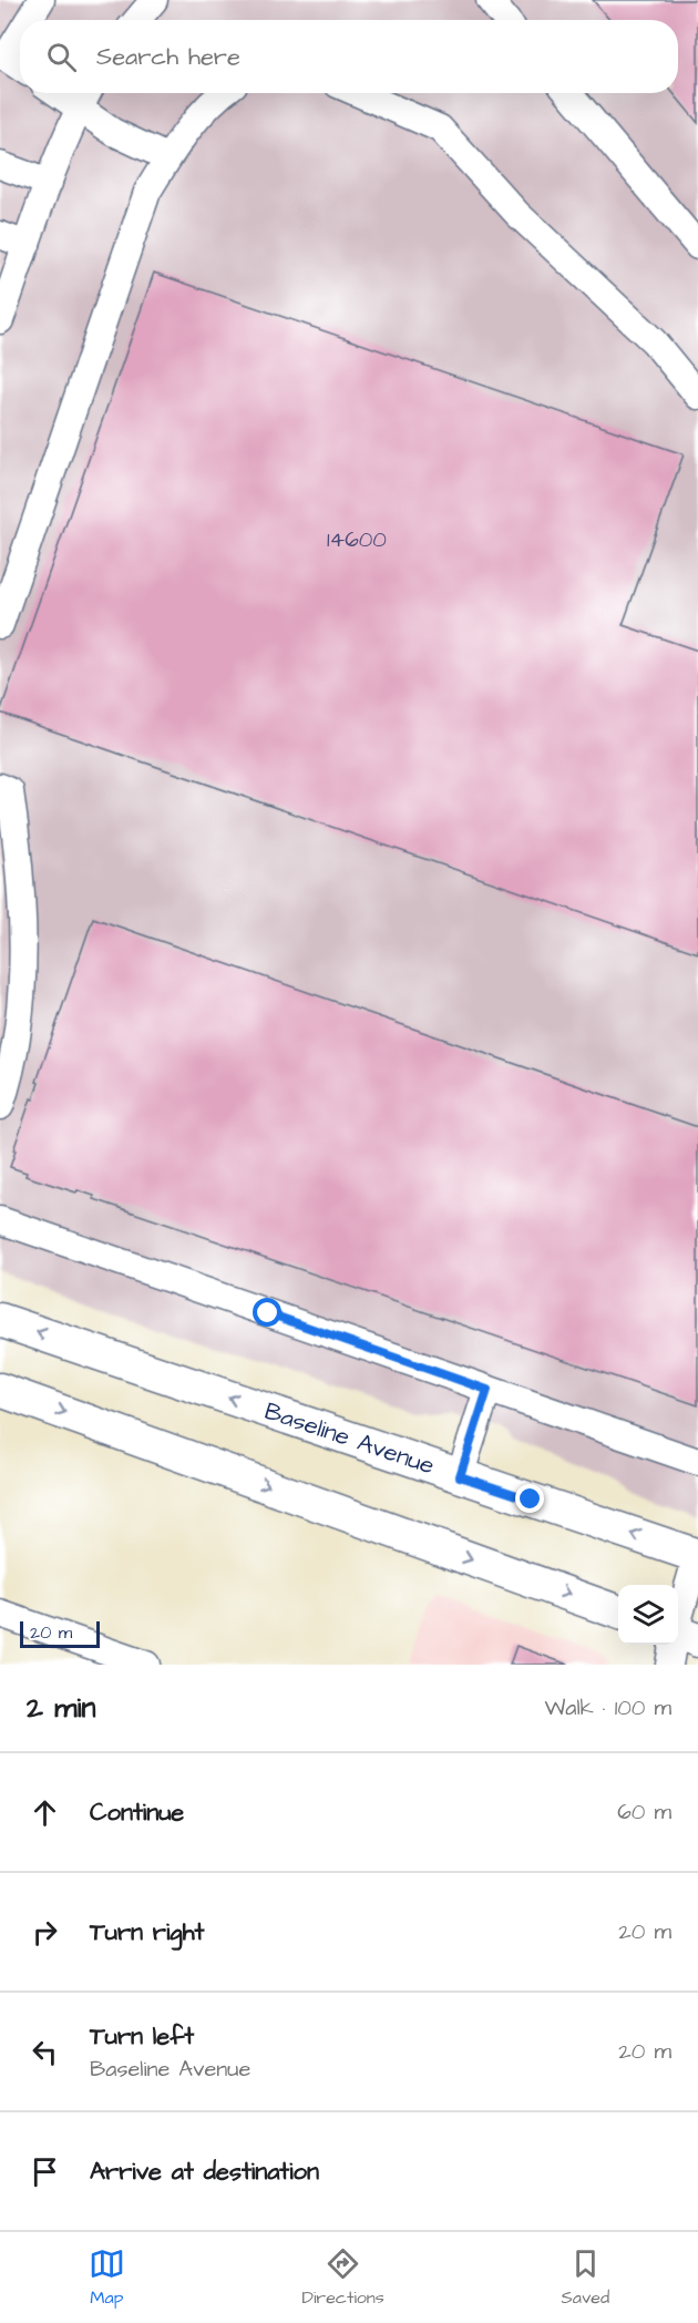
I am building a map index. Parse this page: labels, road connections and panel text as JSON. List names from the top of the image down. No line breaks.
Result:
{"streets":{"main road":["Baseline Avenue"]},"house_numbers":["14600"],"scale_bar":"20 m","page":{"search":"Search here","scale":"20 m","heading":["2 min","Walk · 100 m"],"list":[["Continue","60 m"],["Turn right","20 m"],["Turn left","Baseline Avenue","20 m"],"Arrive at destination"],"nav":["Map","Directions","Saved"]}}
